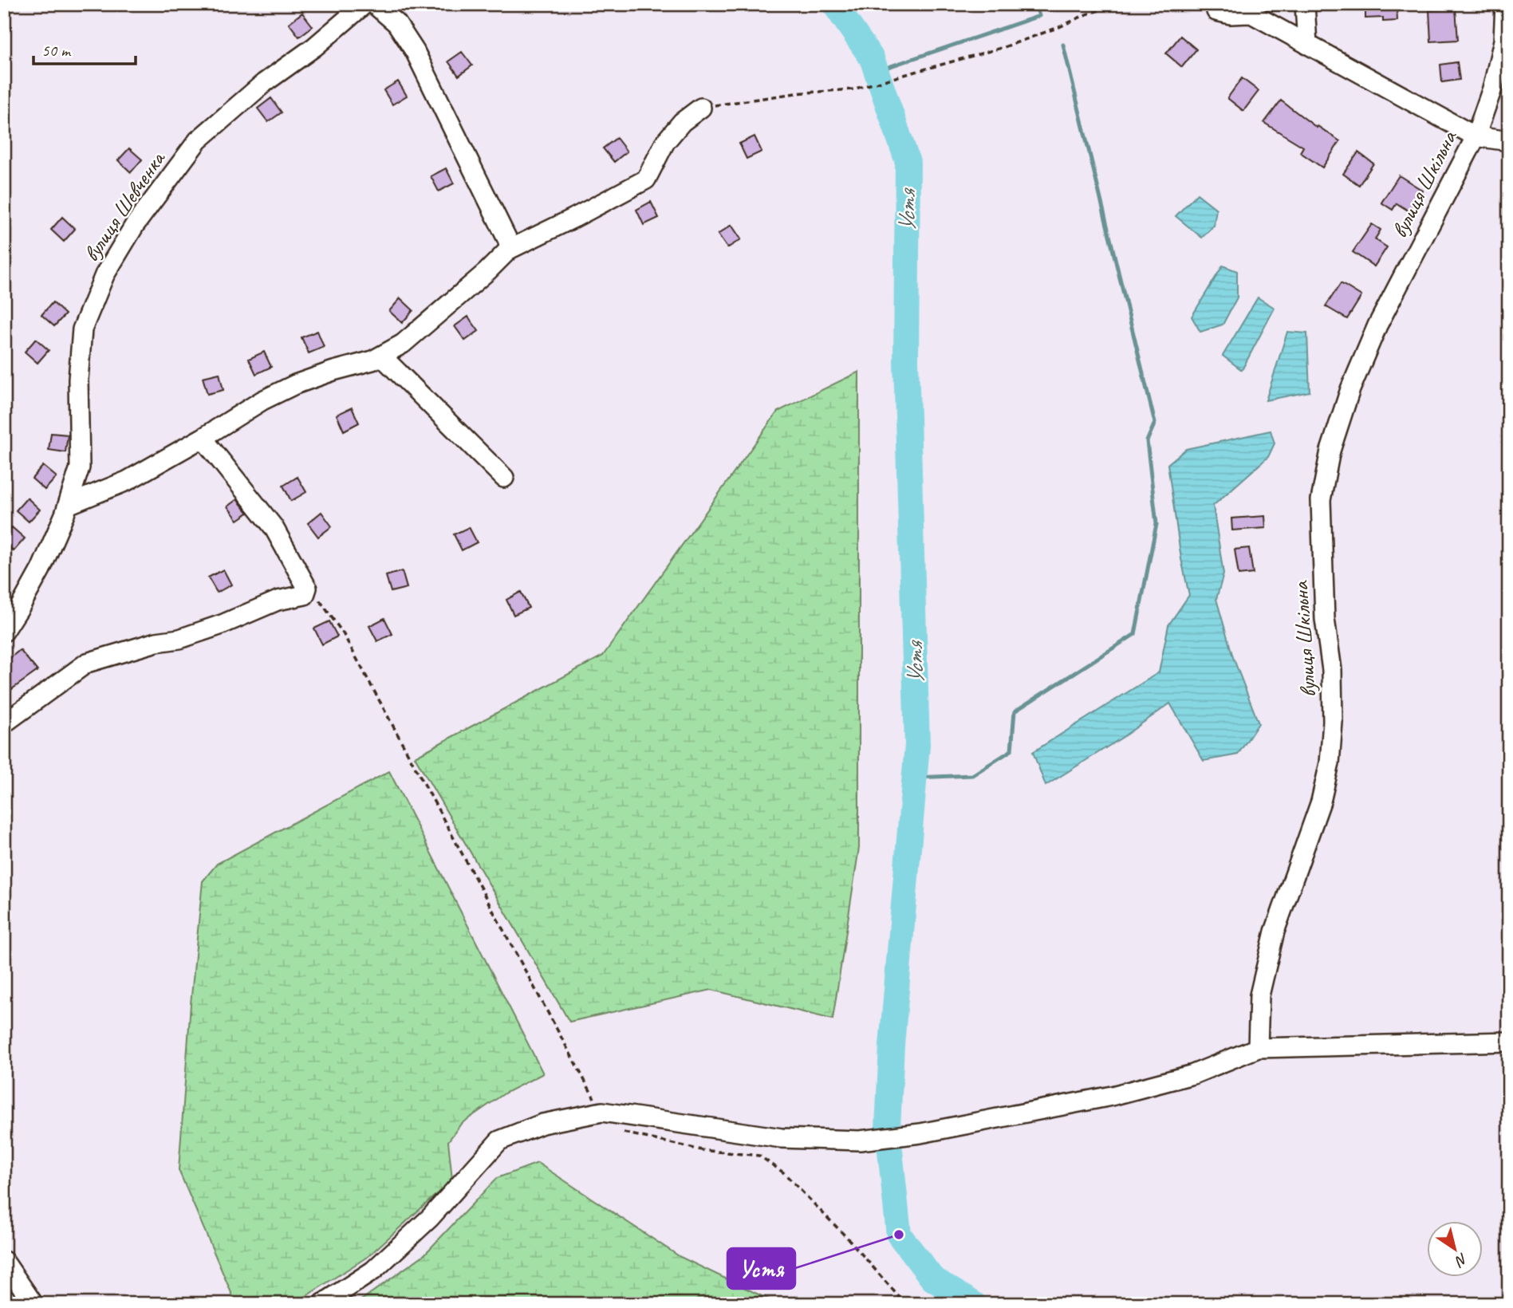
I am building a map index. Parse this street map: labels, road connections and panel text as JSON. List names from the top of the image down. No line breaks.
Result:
{"streets":{"street":["вулиця Шкільна","вулиця Шевченка"]},"water":["Устя"],"places":["Устя"],"scale_bar":"50 m","north":"bottom right"}
